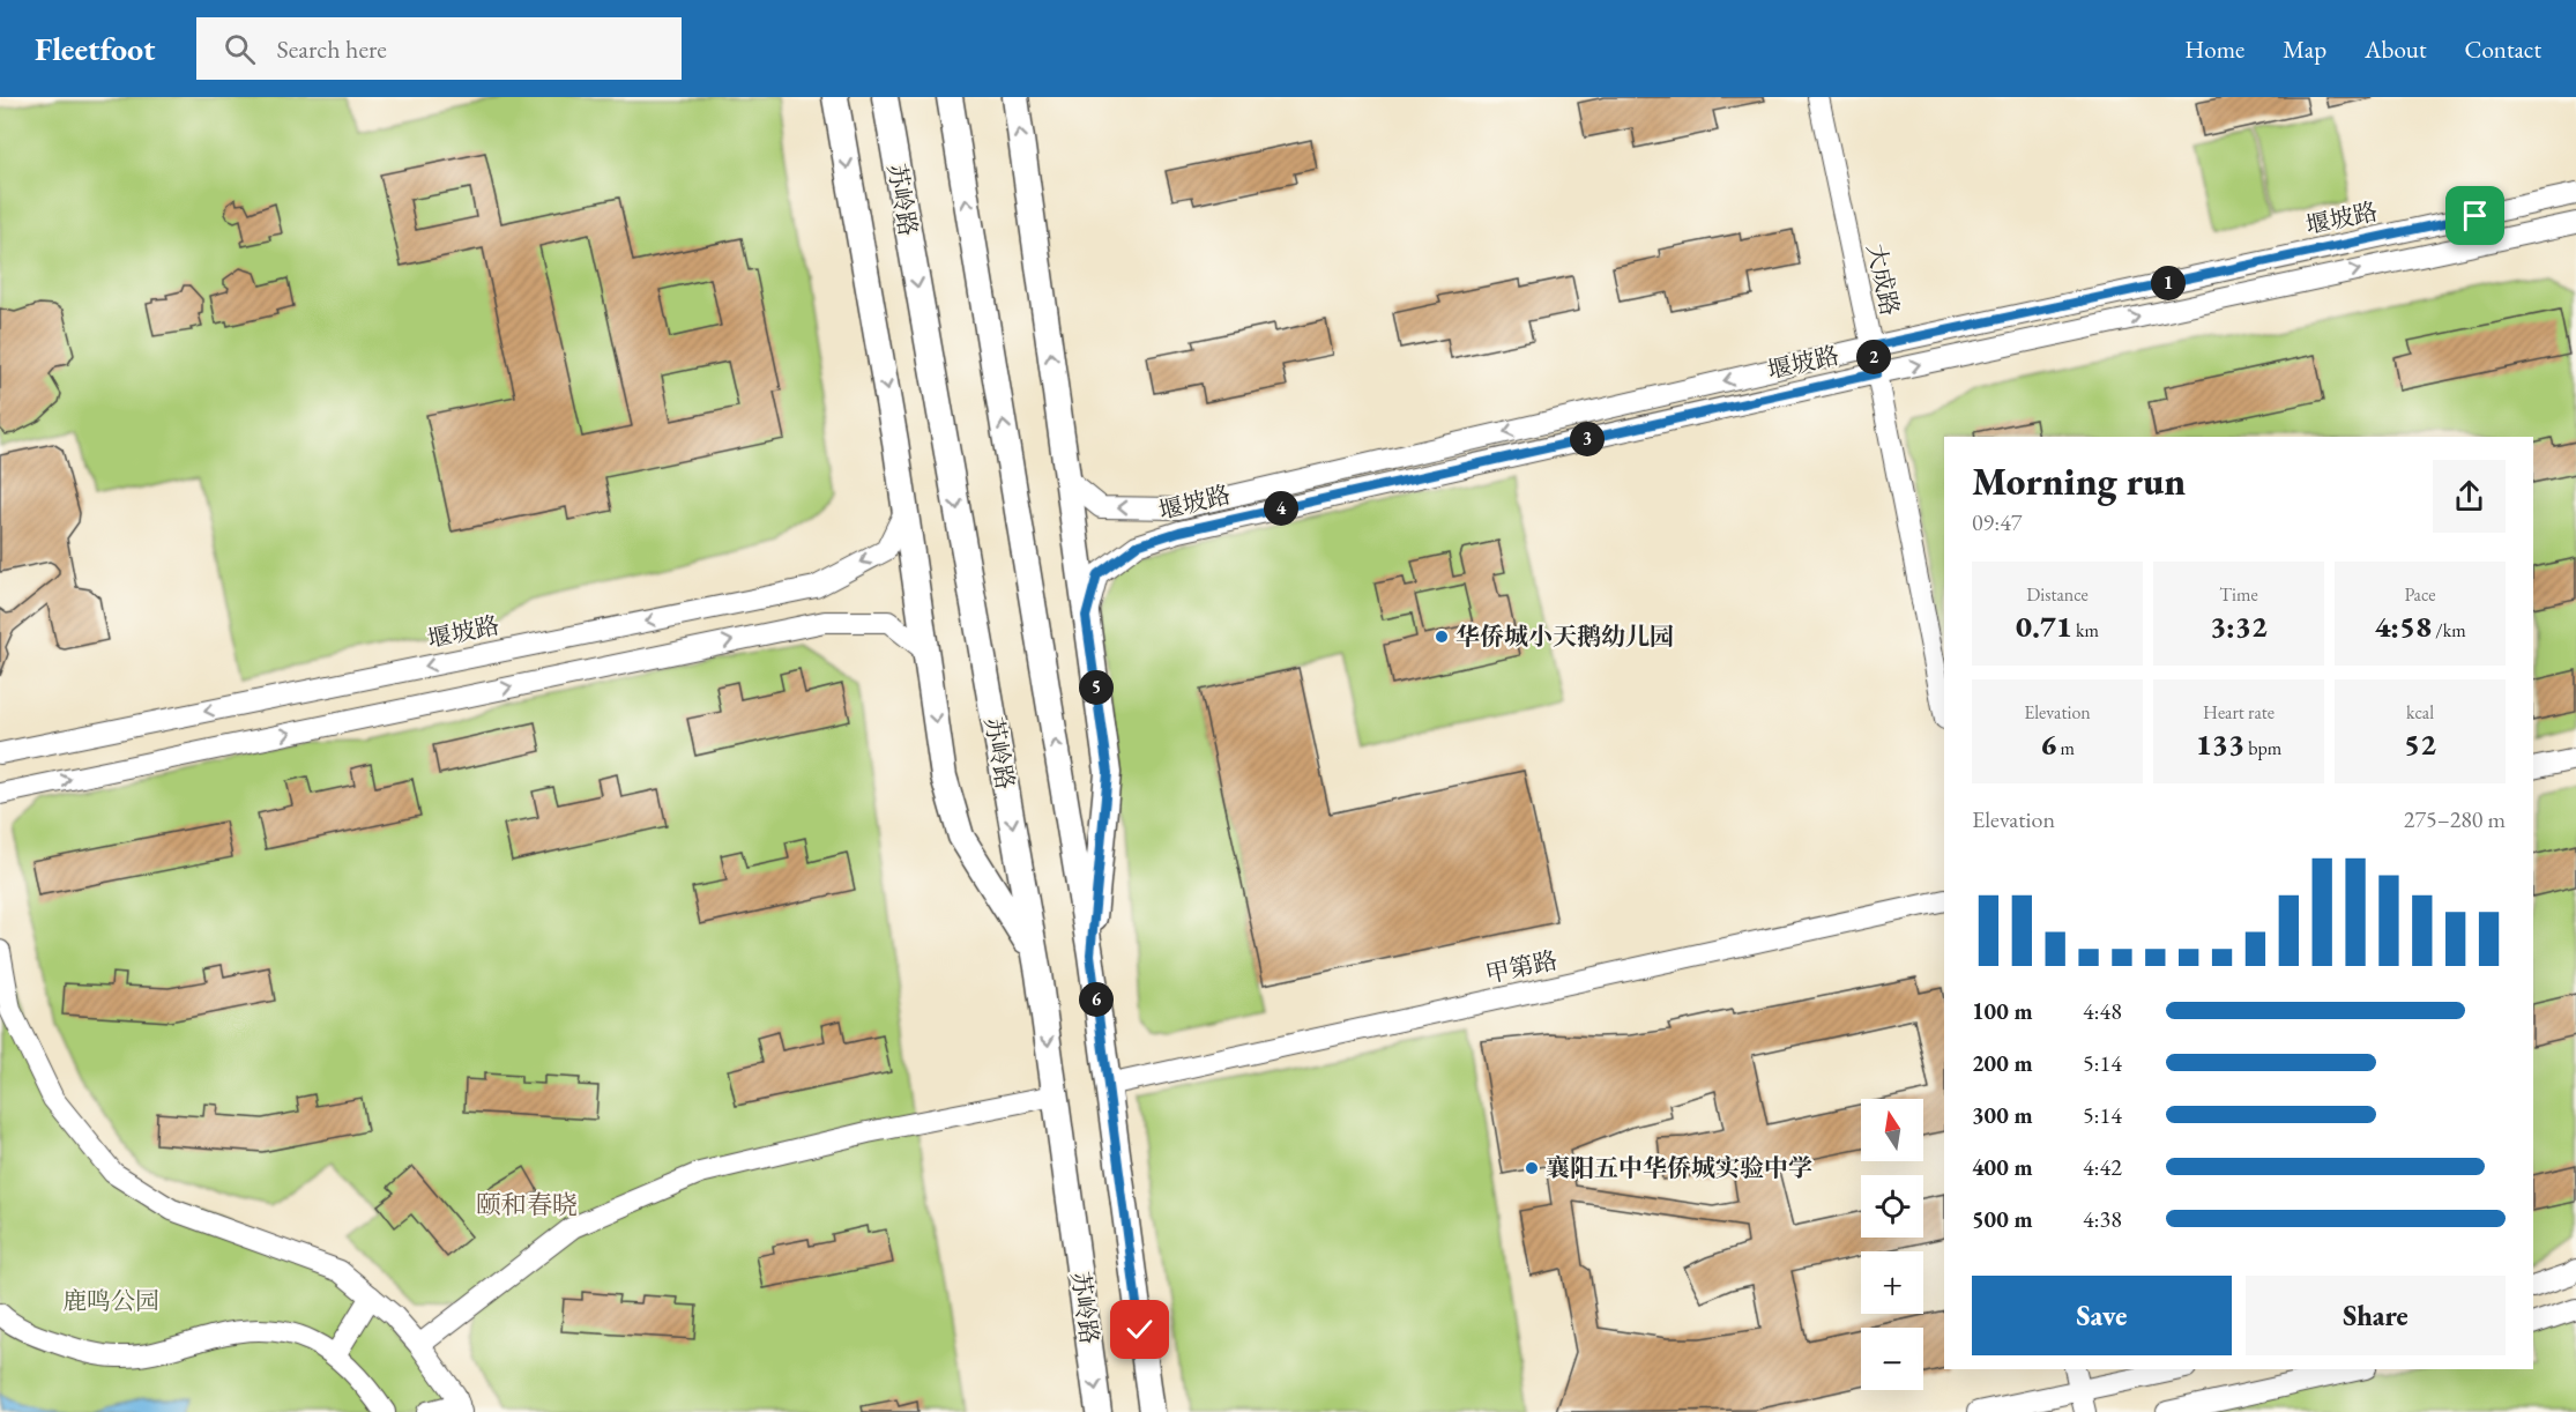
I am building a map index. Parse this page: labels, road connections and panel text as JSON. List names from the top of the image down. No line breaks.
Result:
{"streets":{"main road":["苏岭路"],"street":["堰坡路","大成路","甲第路"]},"crossings":[["堰坡路","大成路"]],"districts":["颐和春晓"],"parks":["鹿鸣公园"],"places":["华侨城小天鹅幼儿园","襄阳五中华侨城实验中学"],"north":"top","page":{"header":"Fleetfoot","search":"Search here","nav":["Home","Map","About","Contact"],"pins":["1","2","3","4","5","6"],"heading":["Morning run","09:47"],"stats":[["Distance","0.71 km"],["Time","3:32"],["Pace","4:58 /km"],["Elevation","6 m"],["Heart rate","133 bpm"],["kcal","52"]],"chart":["Elevation","275–280 m"],"list":[{"name":"100 m","note":"4:48"},{"name":"200 m","note":"5:14"},{"name":"300 m","note":"5:14"},{"name":"400 m","note":"4:42"},{"name":"500 m","note":"4:38"}],"map_buttons":["+","−"],"buttons":["Save","Share"]}}
